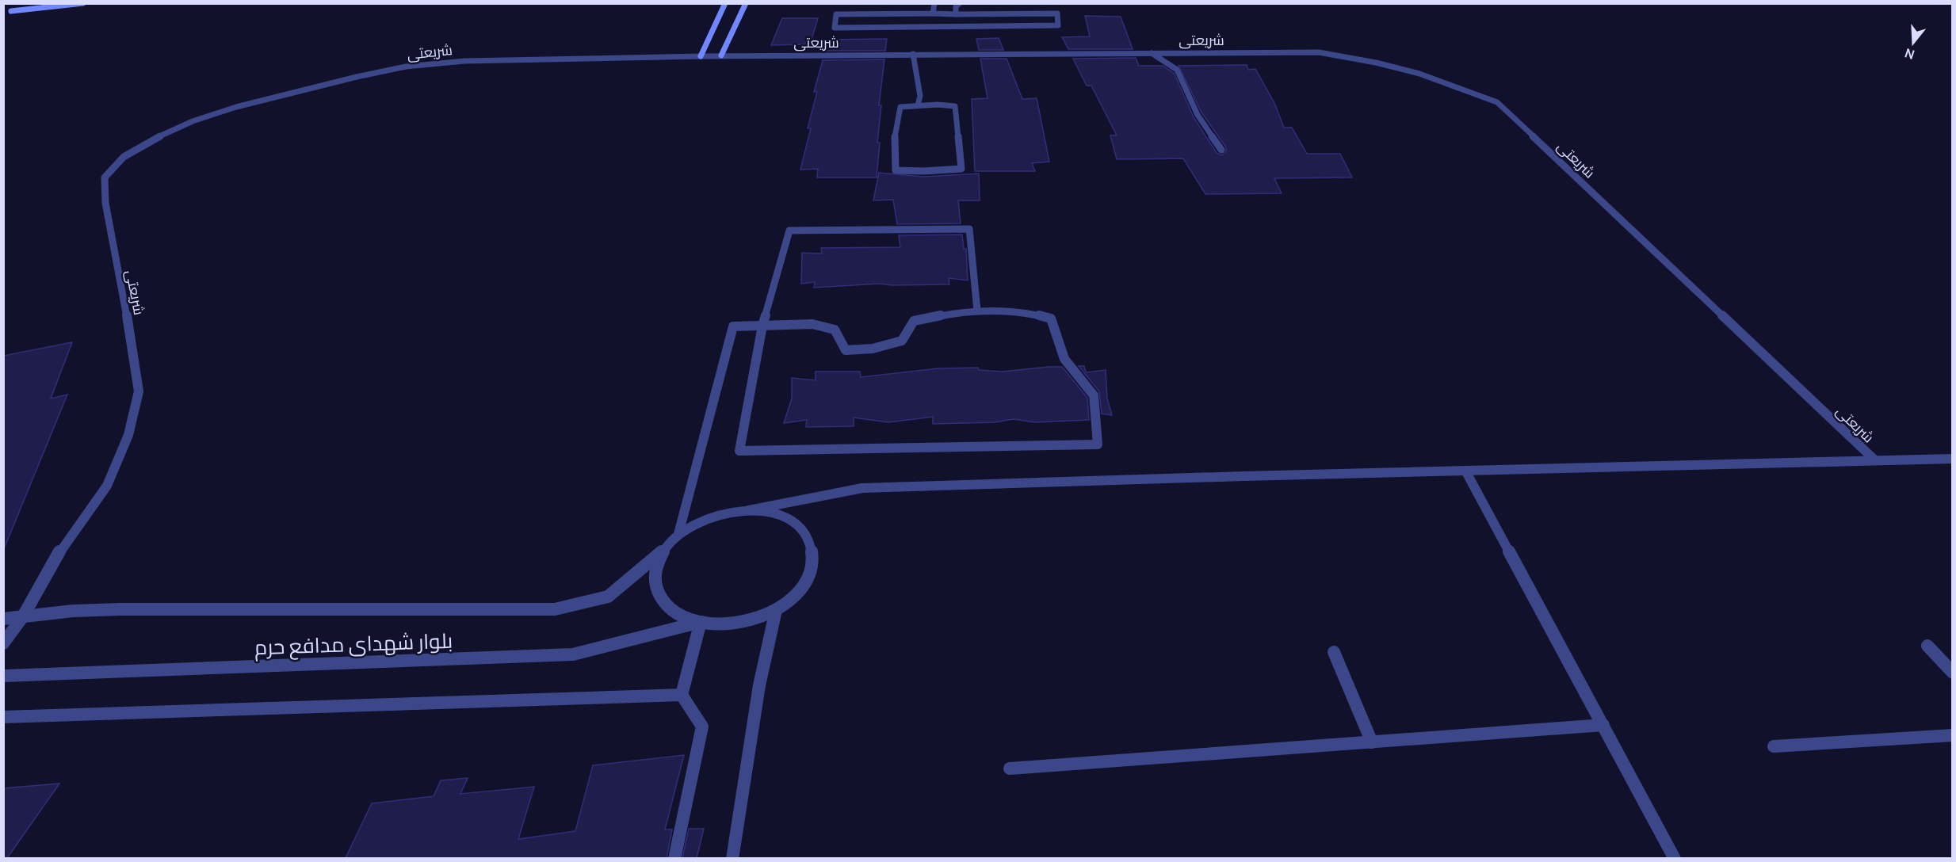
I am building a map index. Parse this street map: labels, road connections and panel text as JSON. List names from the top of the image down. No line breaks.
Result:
{"streets":{"street":["شریعتی","بلوار شهدای مدافع حرم"]},"crossings":[["شریعتی","بلوار شهدای مدافع حرم"]],"north":"bottom"}
